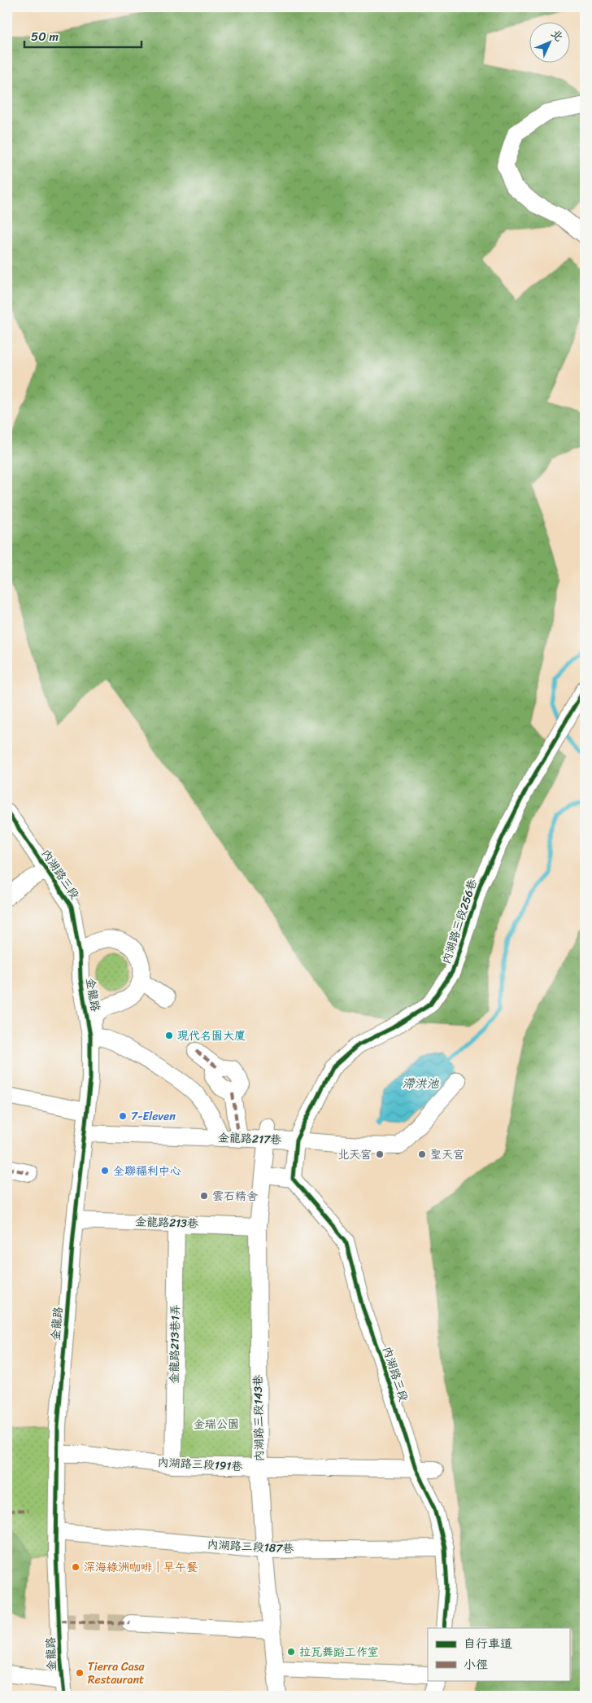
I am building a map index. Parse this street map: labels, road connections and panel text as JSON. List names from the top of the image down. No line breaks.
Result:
{"streets":{"street":["內湖路三段","內湖路三段256巷","金龍路","金龍路217巷","金龍路213巷","金龍路213巷1弄","內湖路三段143巷","內湖路三段191巷","內湖路三段187巷"]},"crossings":[["內湖路三段","金龍路"],["內湖路三段","內湖路三段191巷"],["內湖路三段","內湖路三段187巷"],["內湖路三段256巷","金龍路217巷"],["金龍路","金龍路217巷"],["金龍路","金龍路213巷"],["金龍路","內湖路三段191巷"],["金龍路","內湖路三段187巷"],["金龍路217巷","內湖路三段143巷"],["金龍路213巷","金龍路213巷1弄"],["金龍路213巷","內湖路三段143巷"],["金龍路213巷1弄","內湖路三段191巷"],["內湖路三段143巷","內湖路三段191巷"],["內湖路三段143巷","內湖路三段187巷"]],"water":["滯洪池"],"parks":["金瑞公園"],"places":["現代名園大廈","7-Eleven","北天宮","聖天宮","全聯福利中心","雲石精舍","深海綠洲咖啡｜早午餐","拉瓦舞蹈工作室","Tierra Casa Restaurant"],"legend":["自行車道","小徑"],"scale_bar":"50 m","north":"top right"}
